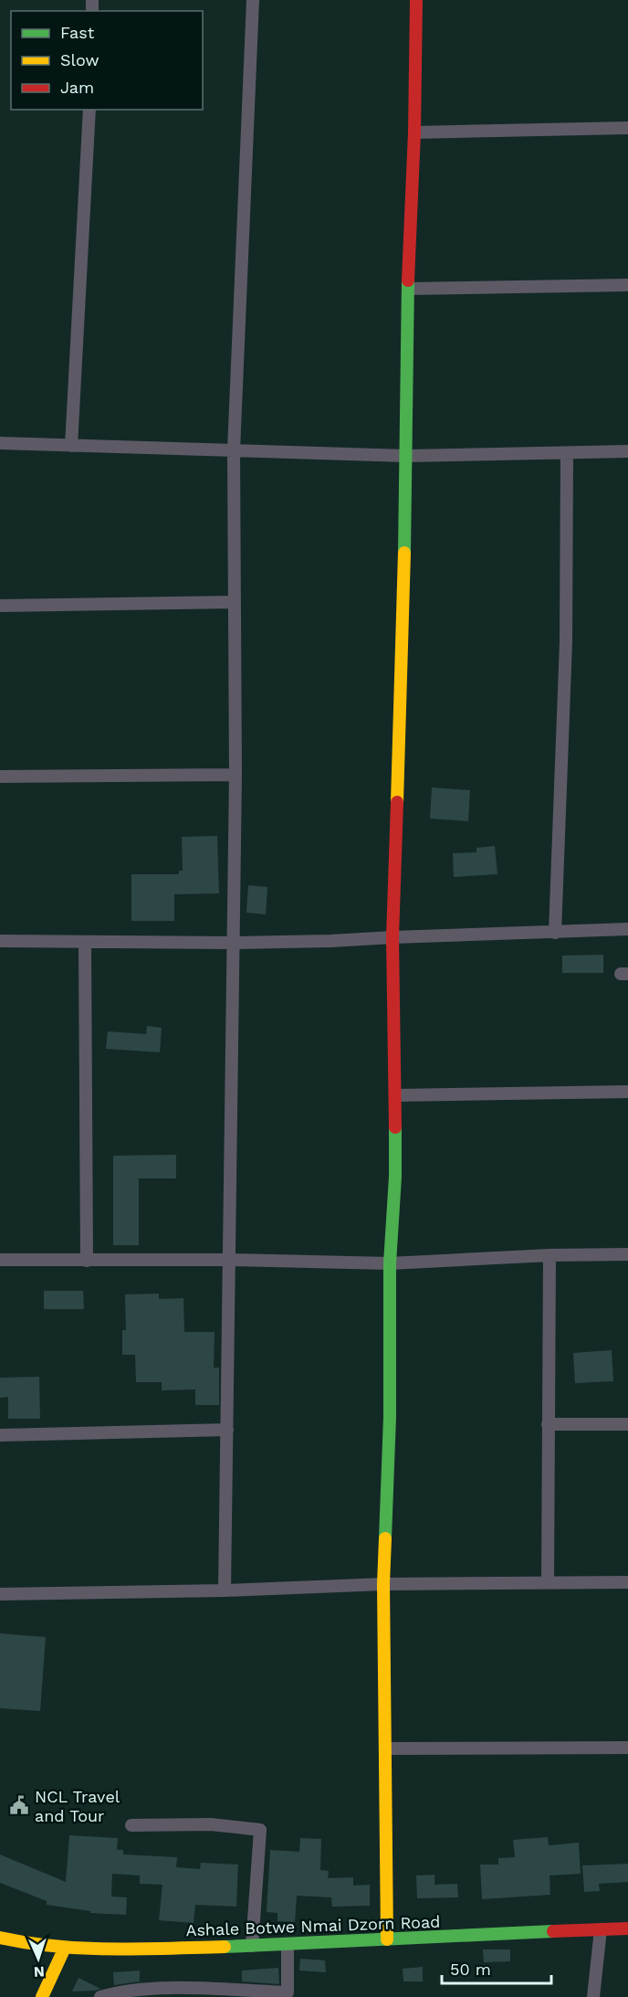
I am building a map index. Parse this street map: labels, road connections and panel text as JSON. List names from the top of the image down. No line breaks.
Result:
{"streets":{"street":["Ashale Botwe Nmai Dzorn Road"]},"places":{"public building":["NCL Travel and Tour"]},"legend":["Fast","Slow","Jam"],"scale_bar":"50 m","north":"bottom"}
